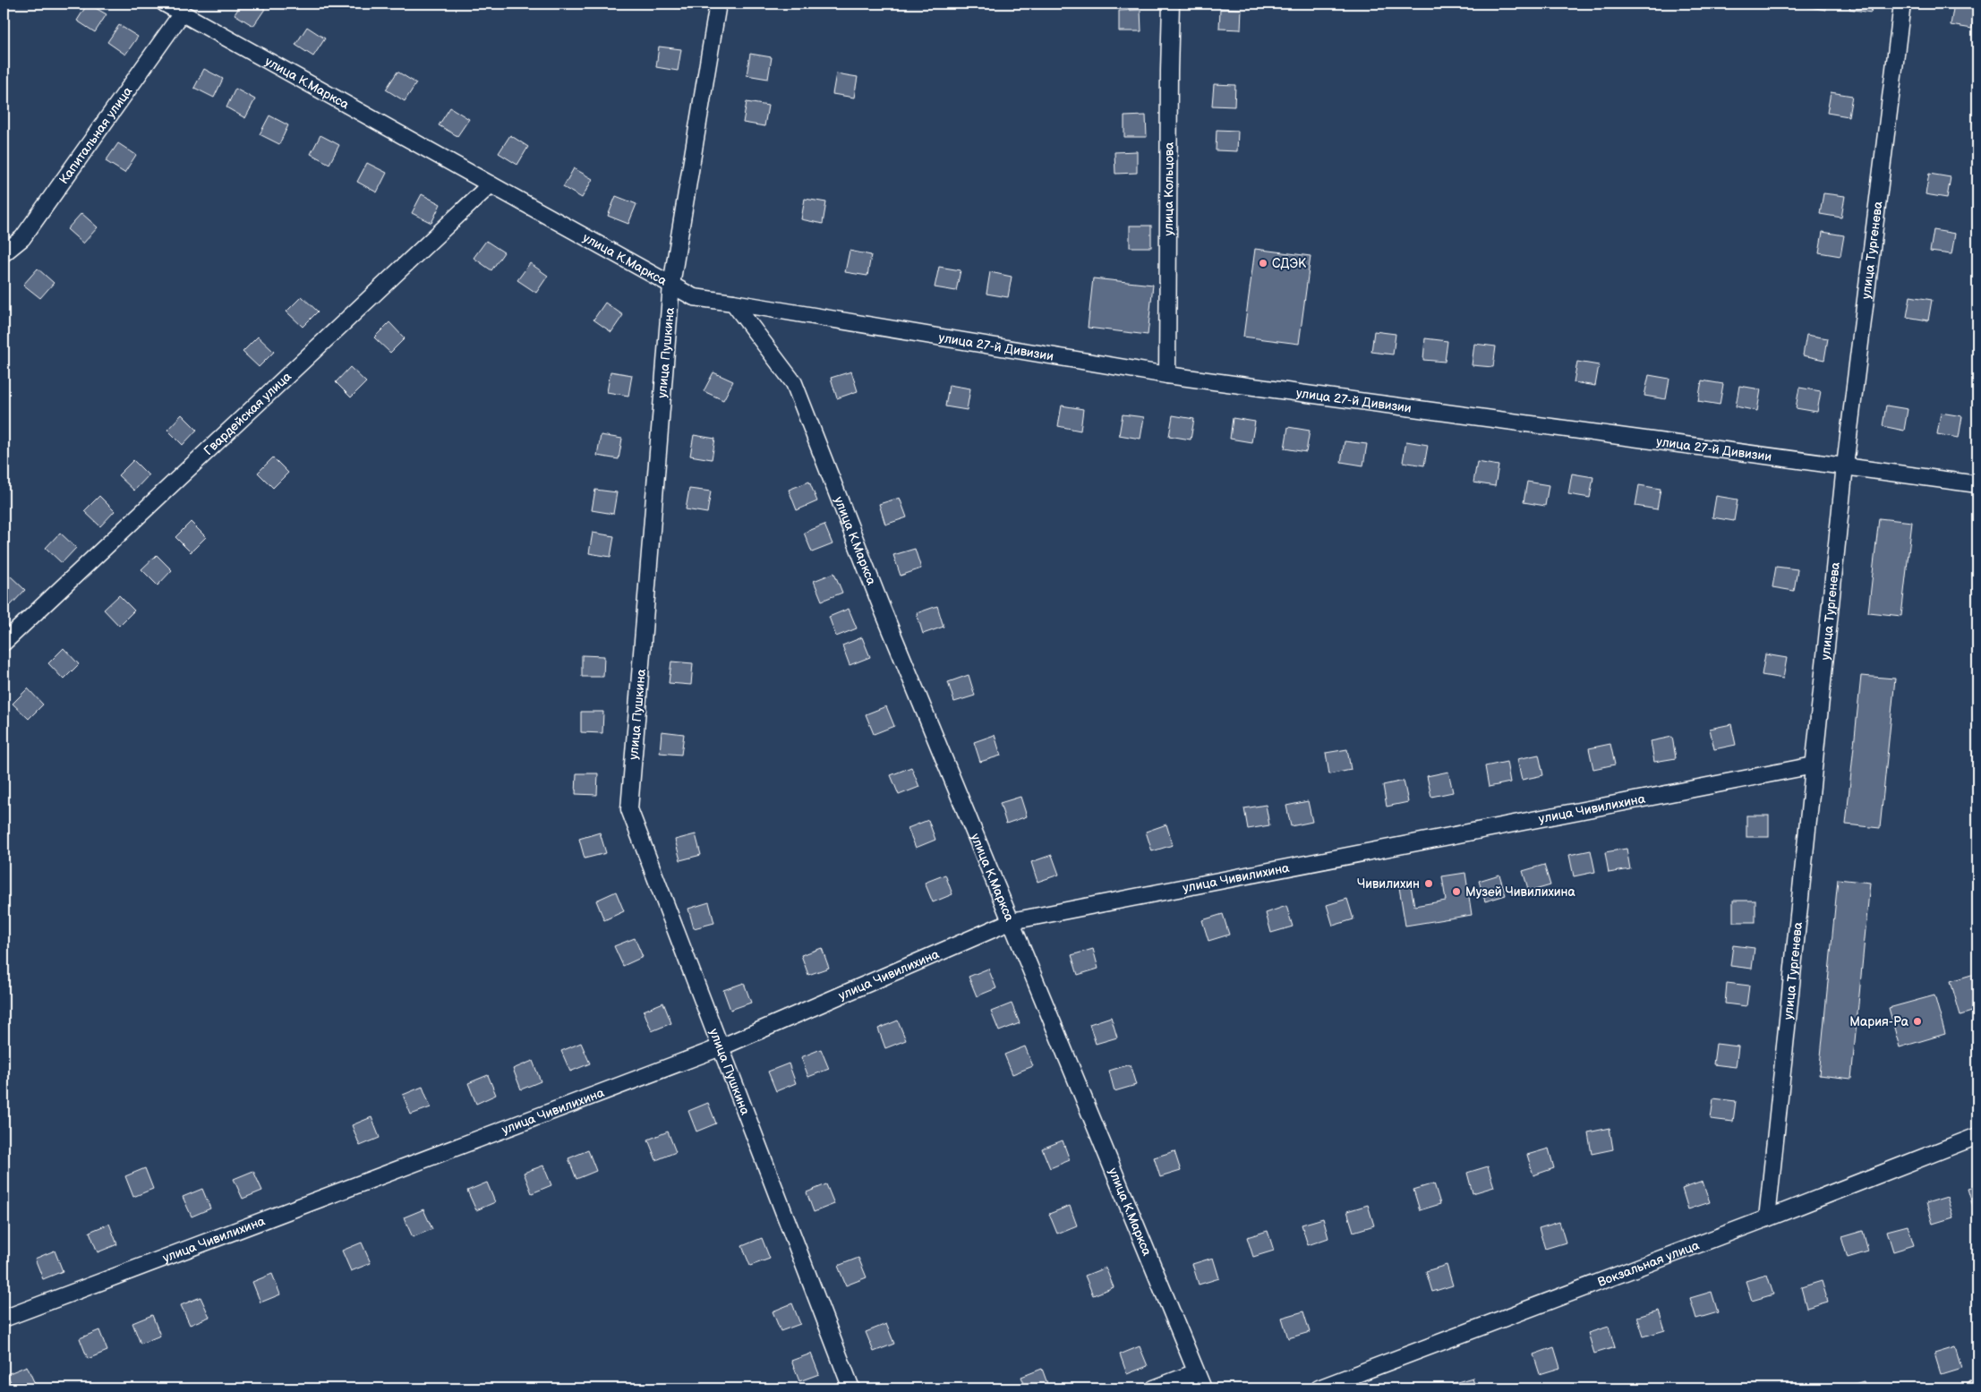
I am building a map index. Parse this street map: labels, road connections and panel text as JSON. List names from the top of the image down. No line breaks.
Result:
{"streets":{"street":["улица К.Маркса","Капитальная улица","улица Кольцова","улица Тургенева","улица 27-й Дивизии","улица Пушкина","Гвардейская улица","улица Чивилихина","Вокзальная улица"]},"crossings":[["улица К.Маркса","Капитальная улица"],["улица К.Маркса","улица 27-й Дивизии"],["улица К.Маркса","улица Пушкина"],["улица К.Маркса","Гвардейская улица"],["улица К.Маркса","улица Чивилихина"],["улица Кольцова","улица 27-й Дивизии"],["улица Тургенева","улица 27-й Дивизии"],["улица Тургенева","улица Чивилихина"],["улица Тургенева","Вокзальная улица"],["улица Пушкина","улица Чивилихина"]],"places":["СДЭК","Чивилихин","Музей Чивилихина","Мария-Ра"]}
